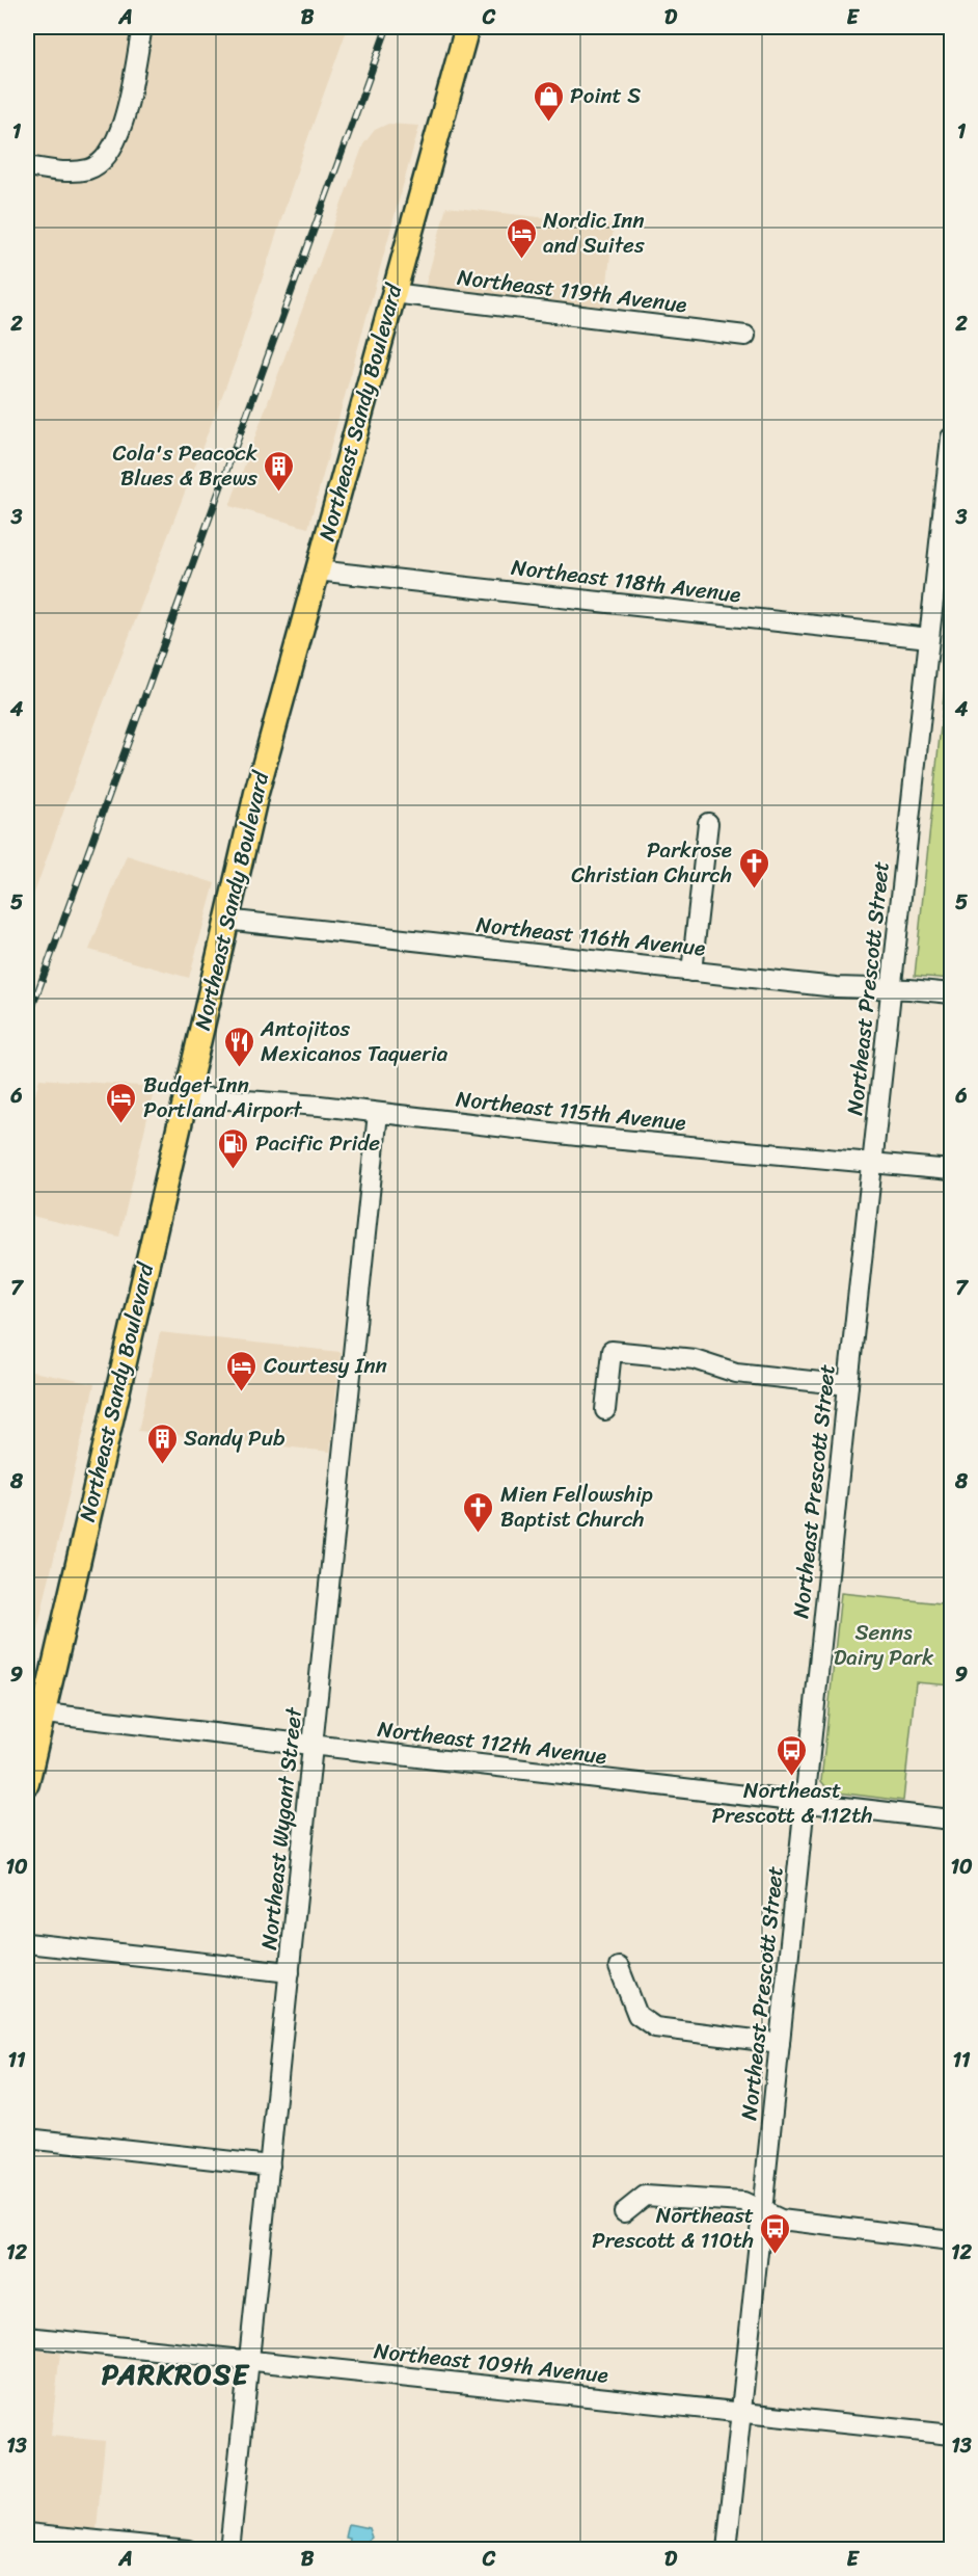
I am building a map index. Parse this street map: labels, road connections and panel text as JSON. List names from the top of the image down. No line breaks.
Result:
{"streets":{"main road":["Northeast Sandy Boulevard"],"street":["Northeast 119th Avenue","Northeast 118th Avenue","Northeast 116th Avenue","Northeast Prescott Street","Northeast 115th Avenue","Northeast 112th Avenue","Northeast Wygant Street","Northeast 109th Avenue"]},"crossings":[["Northeast 119th Avenue","Northeast Sandy Boulevard"],["Northeast Sandy Boulevard","Northeast 118th Avenue"],["Northeast Sandy Boulevard","Northeast 116th Avenue"],["Northeast Sandy Boulevard","Northeast 115th Avenue"],["Northeast Sandy Boulevard","Northeast 112th Avenue"],["Northeast 118th Avenue","Northeast Prescott Street"],["Northeast 116th Avenue","Northeast Prescott Street"],["Northeast Prescott Street","Northeast 115th Avenue"],["Northeast Prescott Street","Northeast 112th Avenue"],["Northeast Prescott Street","Northeast 109th Avenue"],["Northeast 115th Avenue","Northeast Wygant Street"],["Northeast 112th Avenue","Northeast Wygant Street"],["Northeast Wygant Street","Northeast 109th Avenue"]],"districts":["PARKROSE"],"parks":["Senns Dairy Park"],"places":{"shop":["Point S"],"hotel":["Nordic Inn and Suites","Budget Inn Portland Airport","Courtesy Inn"],"building":["Cola's Peacock Blues & Brews","Sandy Pub"],"church":["Parkrose Christian Church","Mien Fellowship Baptist Church"],"restaurant":["Antojitos Mexicanos Taqueria"],"fuel station":["Pacific Pride"],"bus stop":["Northeast Prescott & 112th","Northeast Prescott & 110th"]},"grid":{"columns":["A","B","C","D","E"],"rows":["1","2","3","4","5","6","7","8","9","10","11","12","13"]}}
